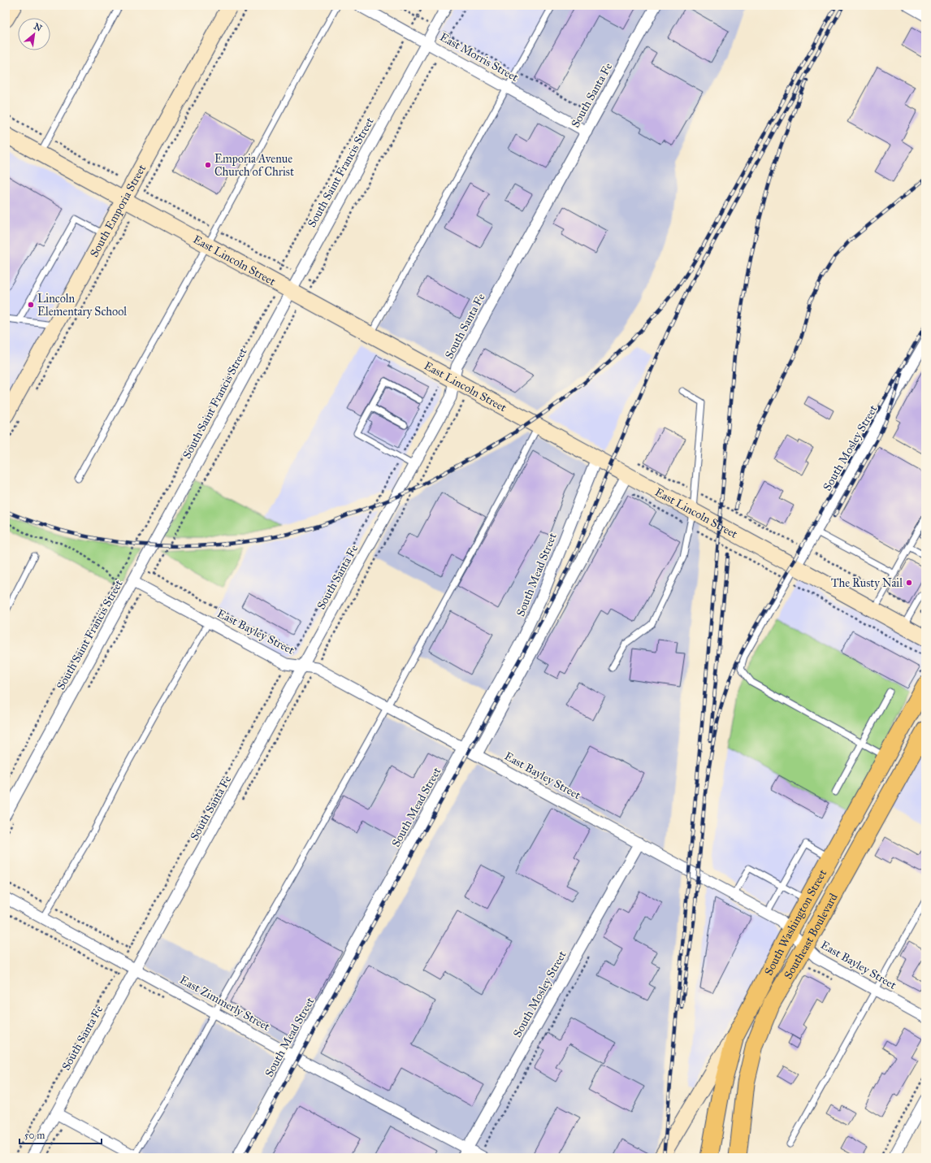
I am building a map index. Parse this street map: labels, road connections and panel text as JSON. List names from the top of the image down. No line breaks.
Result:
{"streets":{"main road":["South Washington Street","Southeast Boulevard"],"street":["East Morris Street","South Santa Fe","South Saint Francis Street","South Emporia Street","East Lincoln Street","South Mosley Street","South Mead Street","East Bayley Street","East Zimmerly Street"]},"crossings":[["East Morris Street","South Santa Fe"],["East Morris Street","South Saint Francis Street"],["South Santa Fe","East Lincoln Street"],["South Santa Fe","East Bayley Street"],["South Santa Fe","East Zimmerly Street"],["South Saint Francis Street","East Lincoln Street"],["South Saint Francis Street","East Bayley Street"],["South Emporia Street","East Lincoln Street"],["East Lincoln Street","South Mosley Street"],["East Lincoln Street","South Mead Street"],["South Mosley Street","East Bayley Street"],["South Mosley Street","East Zimmerly Street"],["South Mead Street","East Bayley Street"],["South Mead Street","East Zimmerly Street"],["East Bayley Street","South Washington Street"],["East Bayley Street","Southeast Boulevard"]],"places":["Emporia Avenue Church of Christ","Lincoln Elementary School","The Rusty Nail"],"scale_bar":"50 m","north":"top right"}
